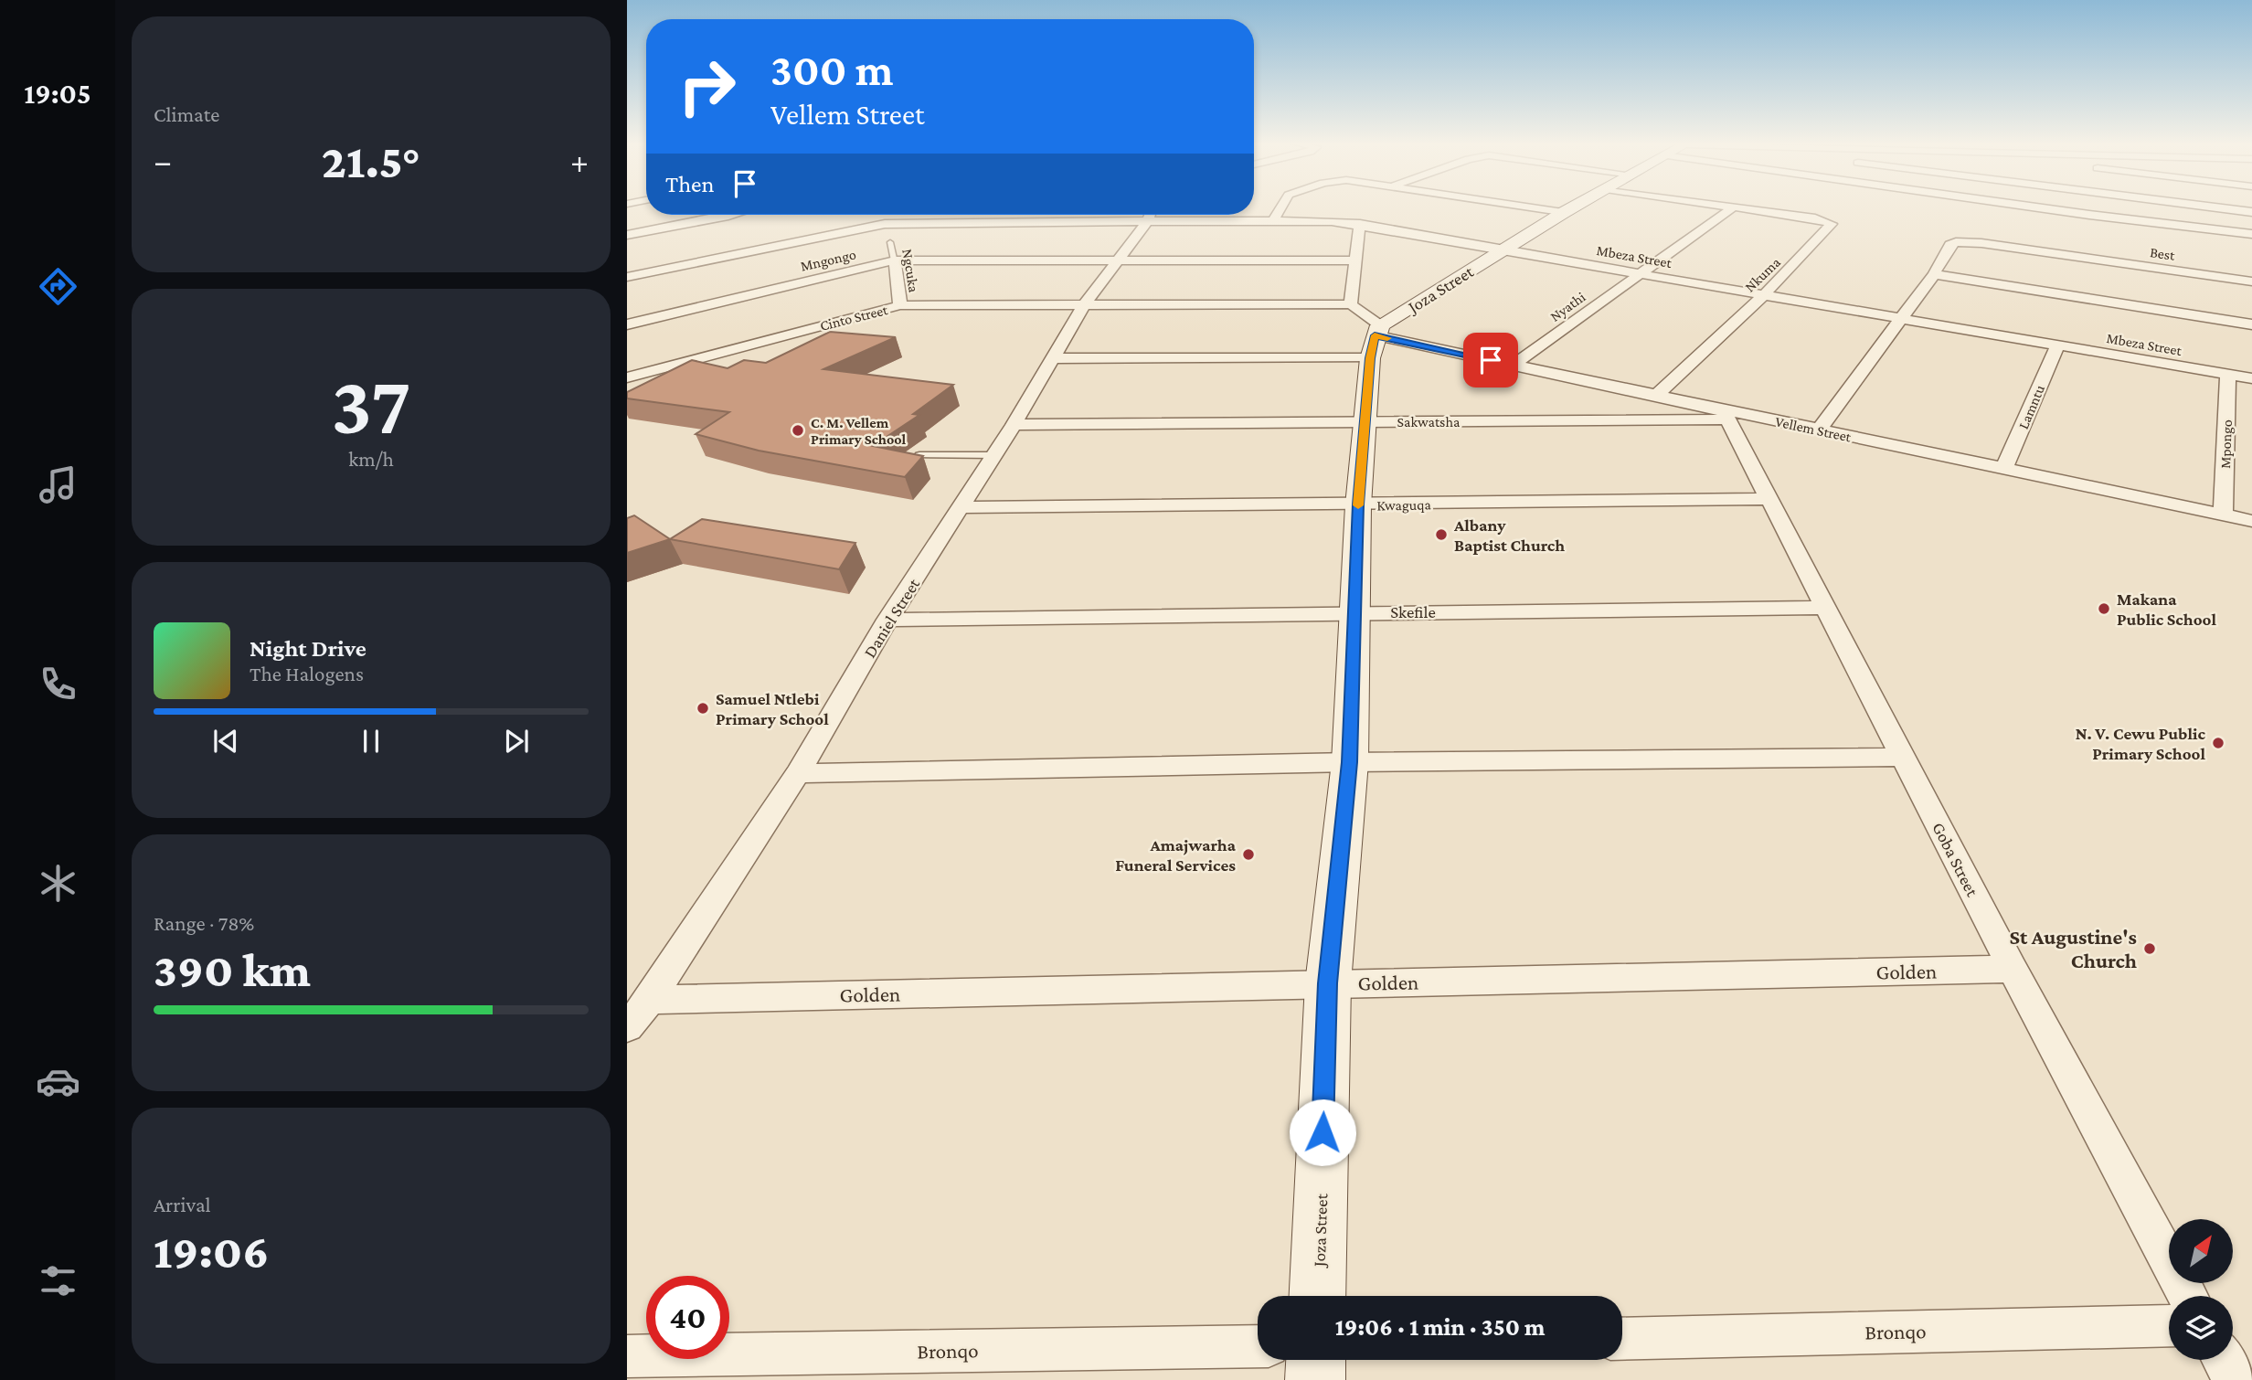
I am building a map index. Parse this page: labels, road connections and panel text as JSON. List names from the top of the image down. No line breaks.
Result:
{"streets":{"street":["Best","Mbeza Street","Mngongo","Ngcuka","Nkuma","Joza Street","Nyathi","Cinto Street","Lamntu","Sakwatsha","Vellem Street","Mpongo","Kwaguqa","Skefile","Daniel Street","Goba Street","Golden","Bronqo"]},"crossings":[["Best","Mbeza Street"],["Best","Vellem Street"],["Mbeza Street","Nkuma"],["Mbeza Street","Joza Street"],["Mbeza Street","Nyathi"],["Mbeza Street","Lamntu"],["Mbeza Street","Mpongo"],["Mngongo","Ngcuka"],["Mngongo","Daniel Street"],["Ngcuka","Cinto Street"],["Nkuma","Vellem Street"],["Joza Street","Sakwatsha"],["Joza Street","Vellem Street"],["Joza Street","Kwaguqa"],["Joza Street","Skefile"],["Joza Street","Golden"],["Nyathi","Vellem Street"],["Cinto Street","Daniel Street"],["Lamntu","Vellem Street"],["Sakwatsha","Vellem Street"],["Sakwatsha","Daniel Street"],["Sakwatsha","Goba Street"],["Vellem Street","Mpongo"],["Vellem Street","Goba Street"],["Kwaguqa","Daniel Street"],["Kwaguqa","Goba Street"],["Skefile","Daniel Street"],["Skefile","Goba Street"],["Daniel Street","Golden"],["Goba Street","Golden"]],"places":["C. M. Vellem Primary School","Albany Baptist Church","Makana Public School","Samuel Ntlebi Primary School","N. V. Cewu Public Primary School","Amajwarha Funeral Services","St Augustine's Church"],"north":"top right","page":{"tabs":"19:05","tile":["Climate",["37","km/h"],["Range · 78%","390 km"],["Arrival","19:06"]],"turn":["300 m","Vellem Street"],"heat":["−","21.5°","+"],"then":"Then","song":["Night Drive","The Halogens"],"limit":"40","trip":"19:06 · 1 min · 350 m"}}
